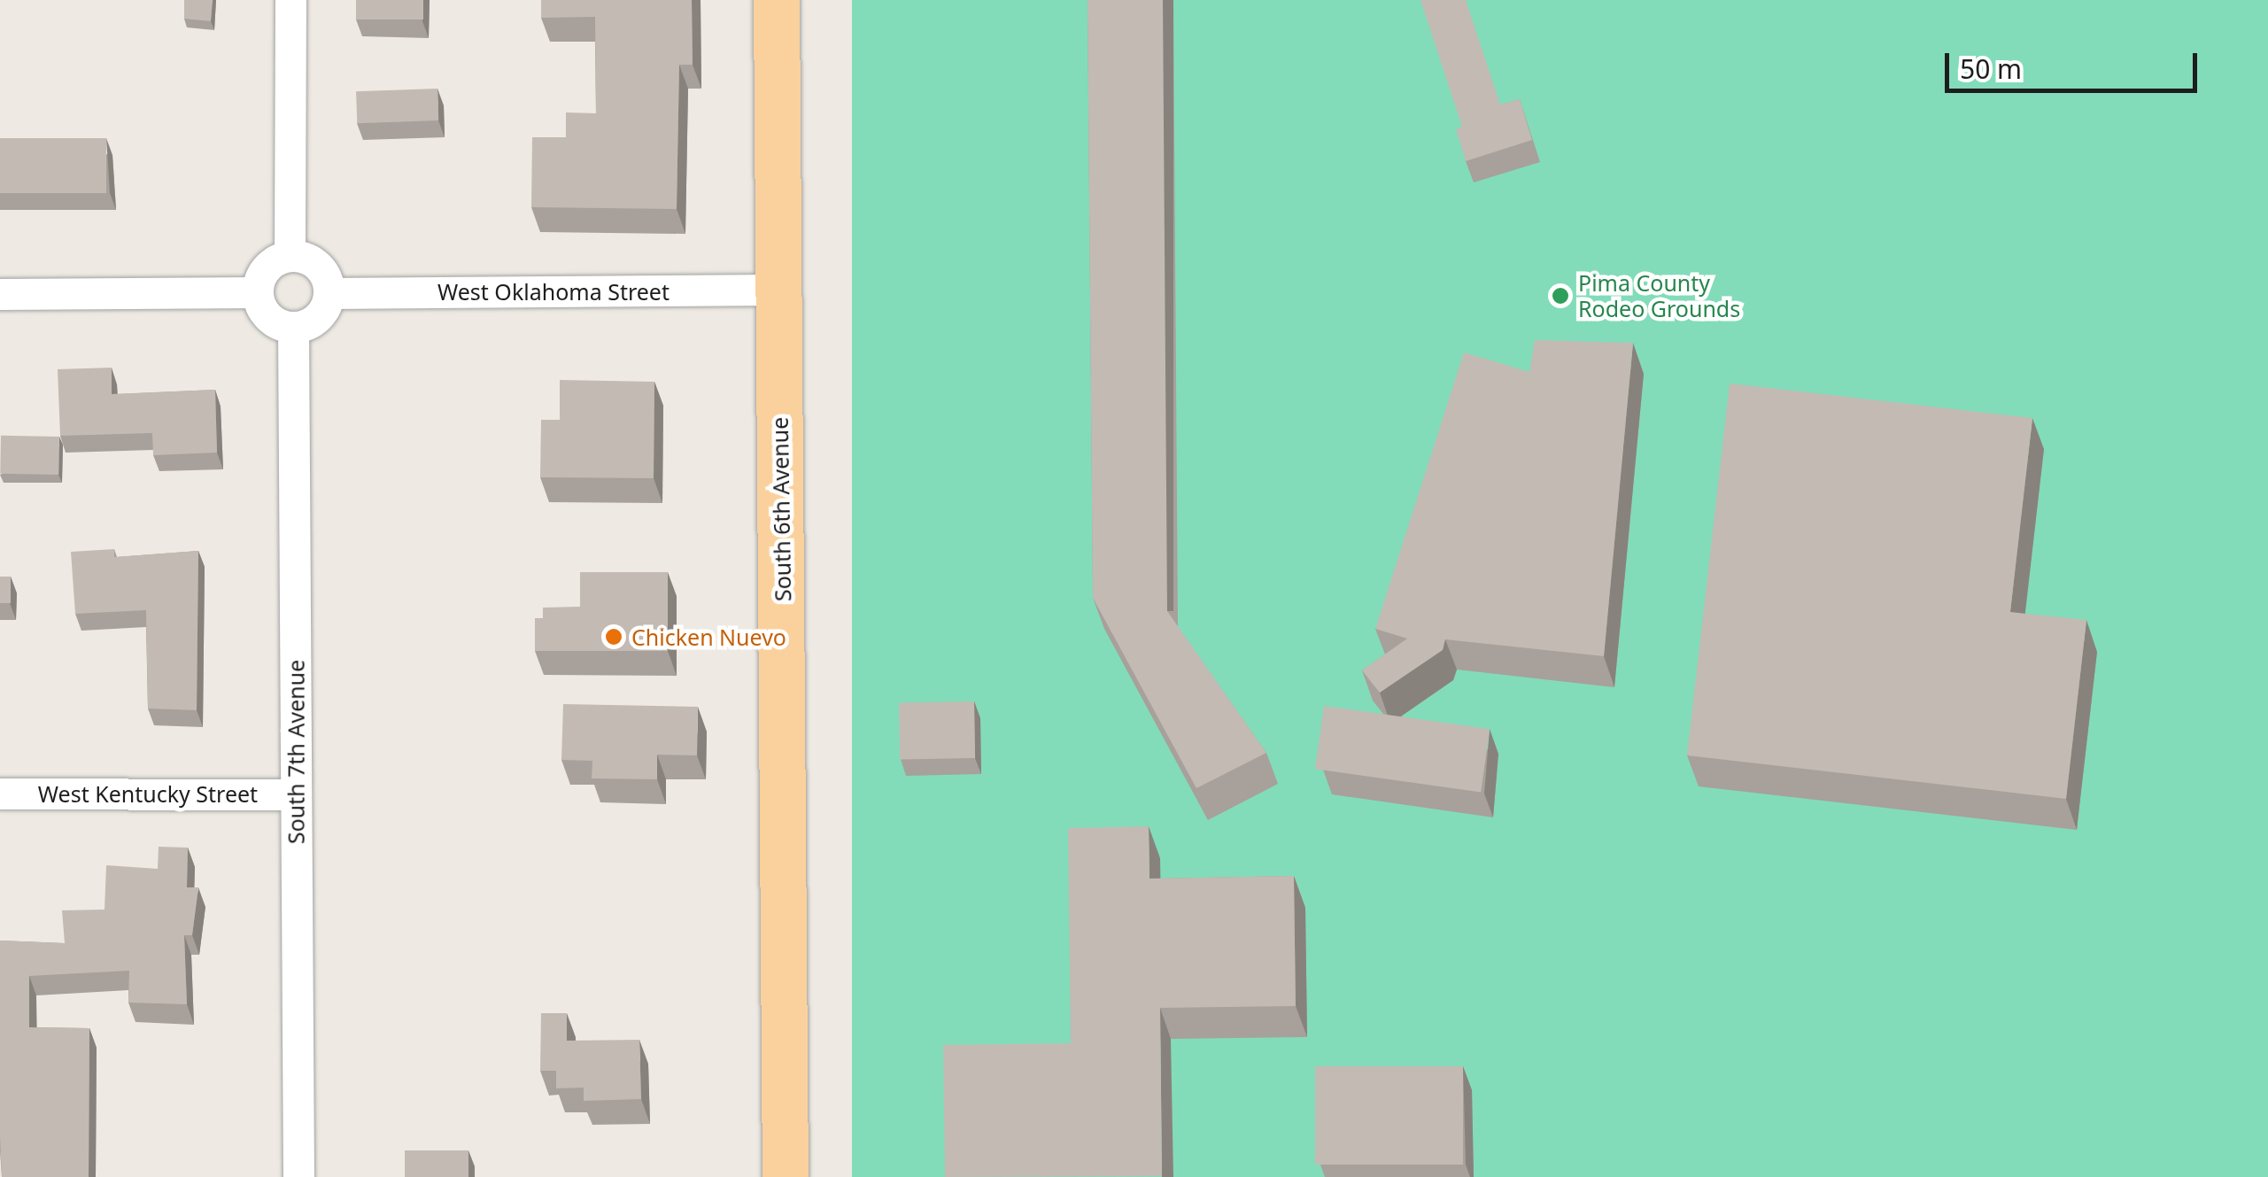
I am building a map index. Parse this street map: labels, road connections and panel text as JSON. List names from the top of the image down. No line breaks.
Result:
{"streets":{"main road":["South 6th Avenue"],"street":["West Oklahoma Street","South 7th Avenue","West Kentucky Street"]},"crossings":[["West Oklahoma Street","South 6th Avenue"],["West Oklahoma Street","South 7th Avenue"],["South 7th Avenue","West Kentucky Street"]],"places":["Pima County Rodeo Grounds","Chicken Nuevo"],"scale_bar":"50 m"}
